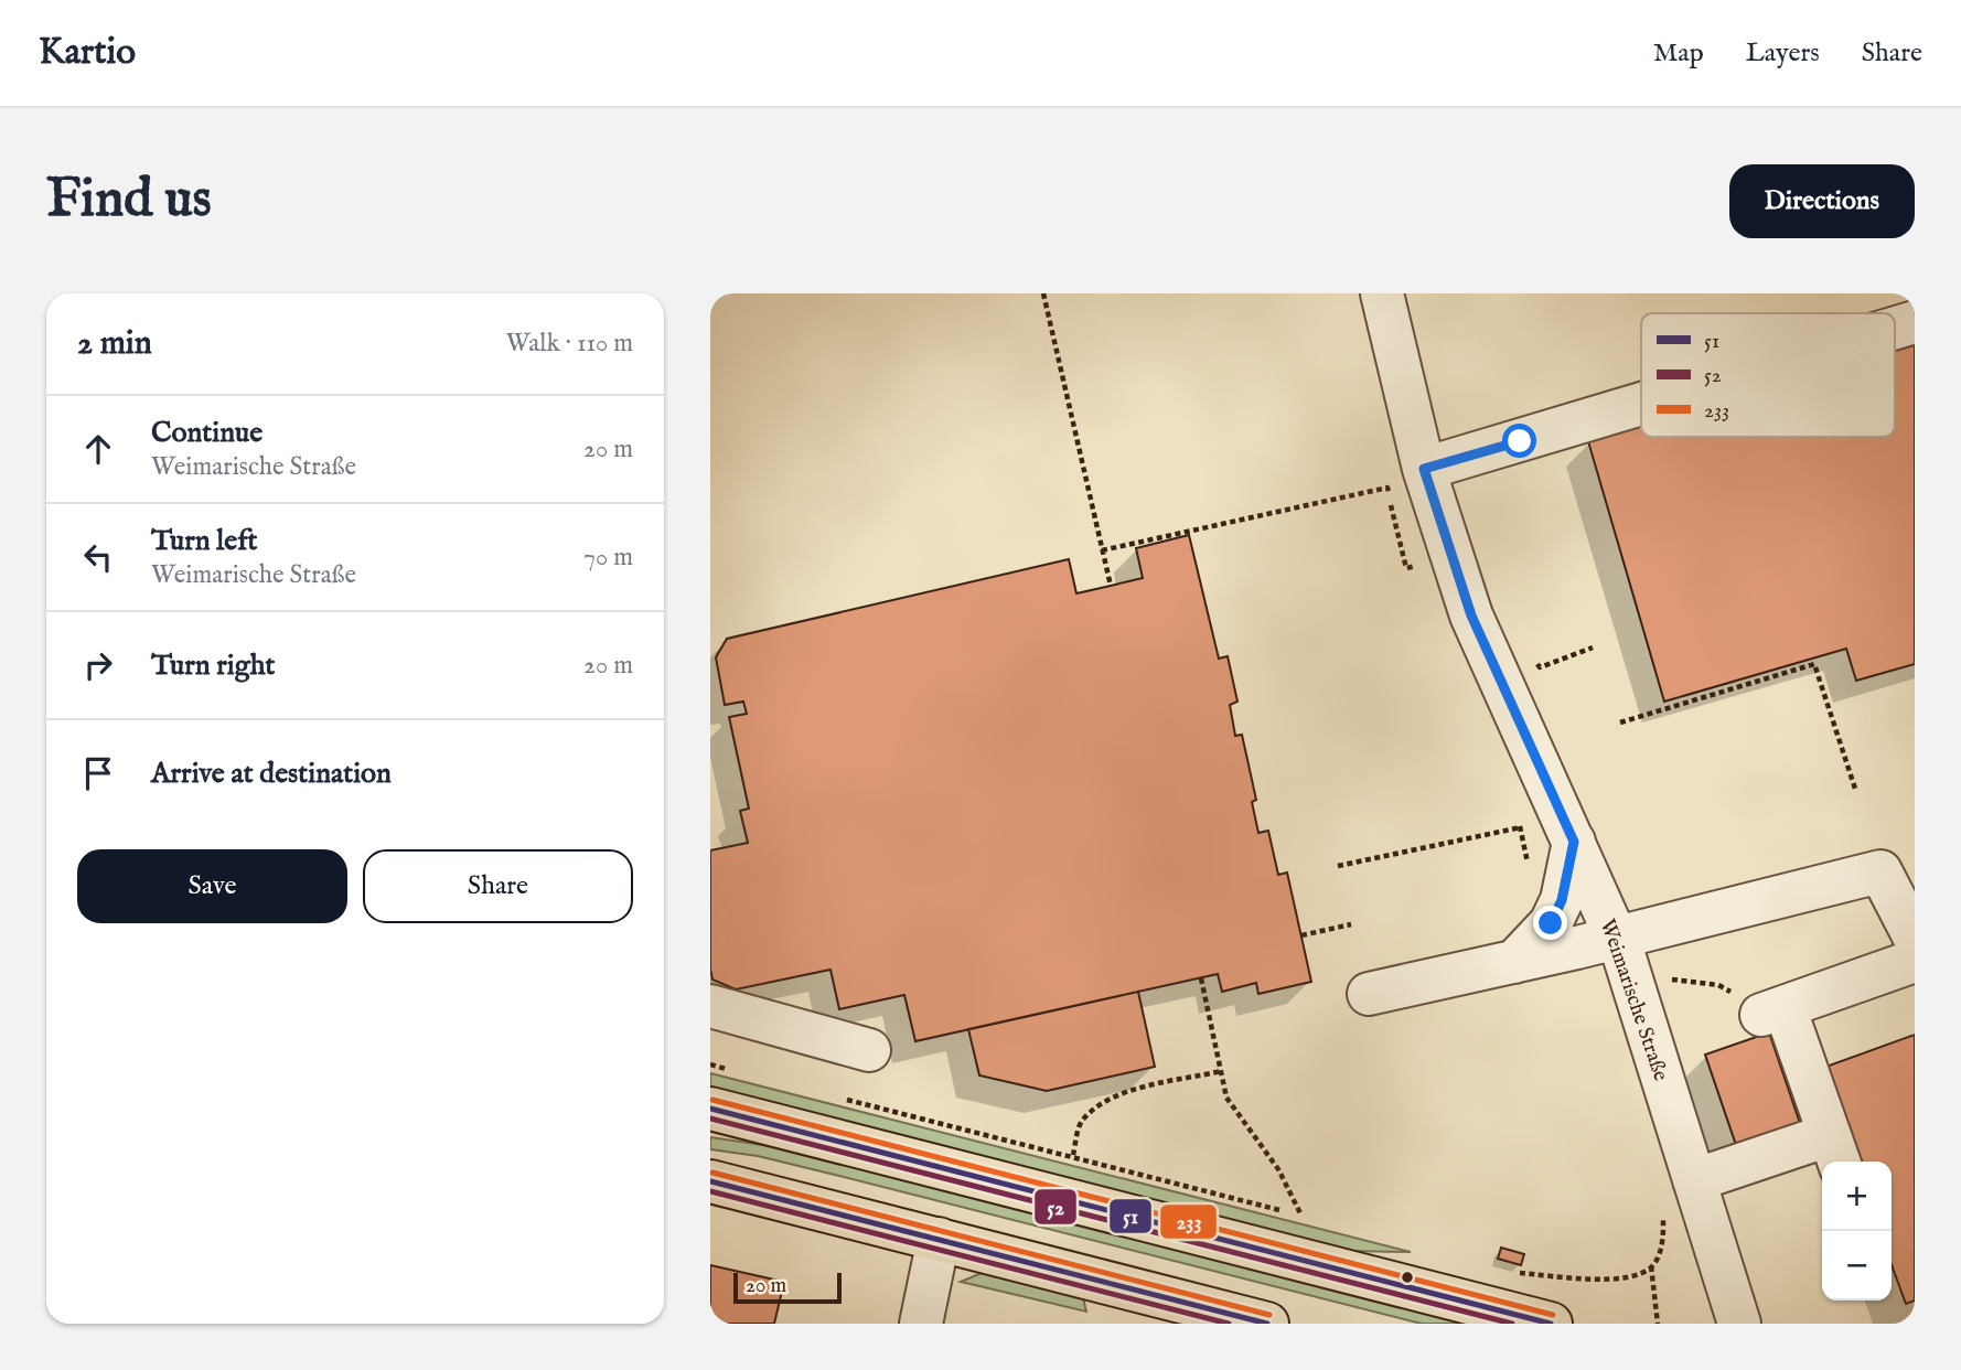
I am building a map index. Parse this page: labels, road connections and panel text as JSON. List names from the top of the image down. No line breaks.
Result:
{"streets":{"street":["Weimarische Straße"]},"lines":["transit line 233","transit line 51","transit line 52"],"legend":["51","52","233"],"scale_bar":"20 m","page":{"header":"Kartio","nav":["Map","Layers","Share"],"buttons":["Directions",["Save","Share"]],"title":"Find us","heading":["2 min","Walk · 110 m"],"list":[["Continue","Weimarische Straße","20 m"],["Turn left","Weimarische Straße","70 m"],["Turn right","20 m"],"Arrive at destination"],"map_buttons":["+","−"],"scale":"20 m"}}
